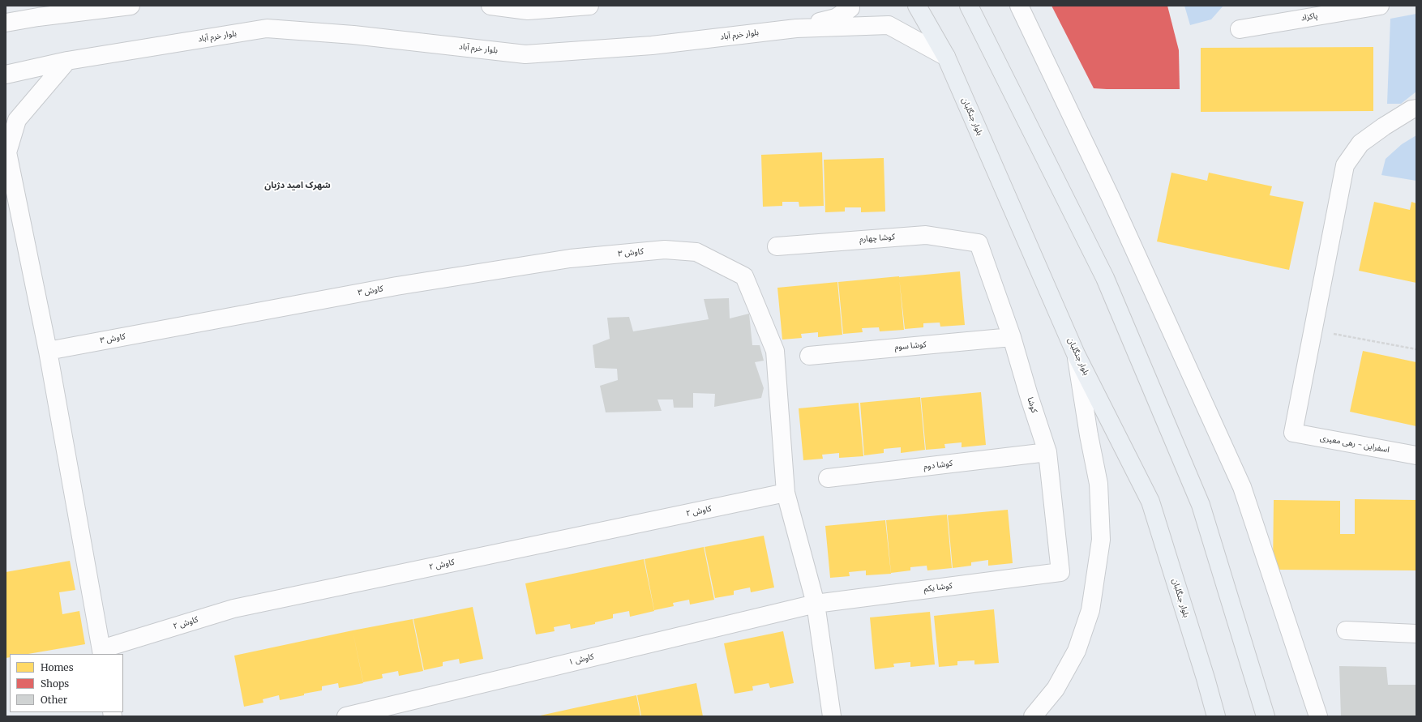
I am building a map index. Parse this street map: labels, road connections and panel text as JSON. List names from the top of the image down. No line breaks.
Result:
{"streets":{"main road":["بلوار جنگلبان"],"street":["پاکزاد","بلوار خرم آباد","کوشا چهارم","کاوش ۳","کوشا سوم","کوشا","اسفراين - رهی معیری","کوشا دوم","کاوش ۲","کوشا یکم","کاوش ۱"]},"crossings":[["بلوار خرم آباد","بلوار جنگلبان"],["کوشا چهارم","کوشا"],["کاوش ۳","کاوش ۲"],["کوشا سوم","کوشا"],["کوشا","کوشا دوم"],["کوشا","کوشا یکم"],["کوشا یکم","کاوش ۱"]],"districts":["شهرک امید دژبان"],"legend":["Homes","Shops","Other"]}
